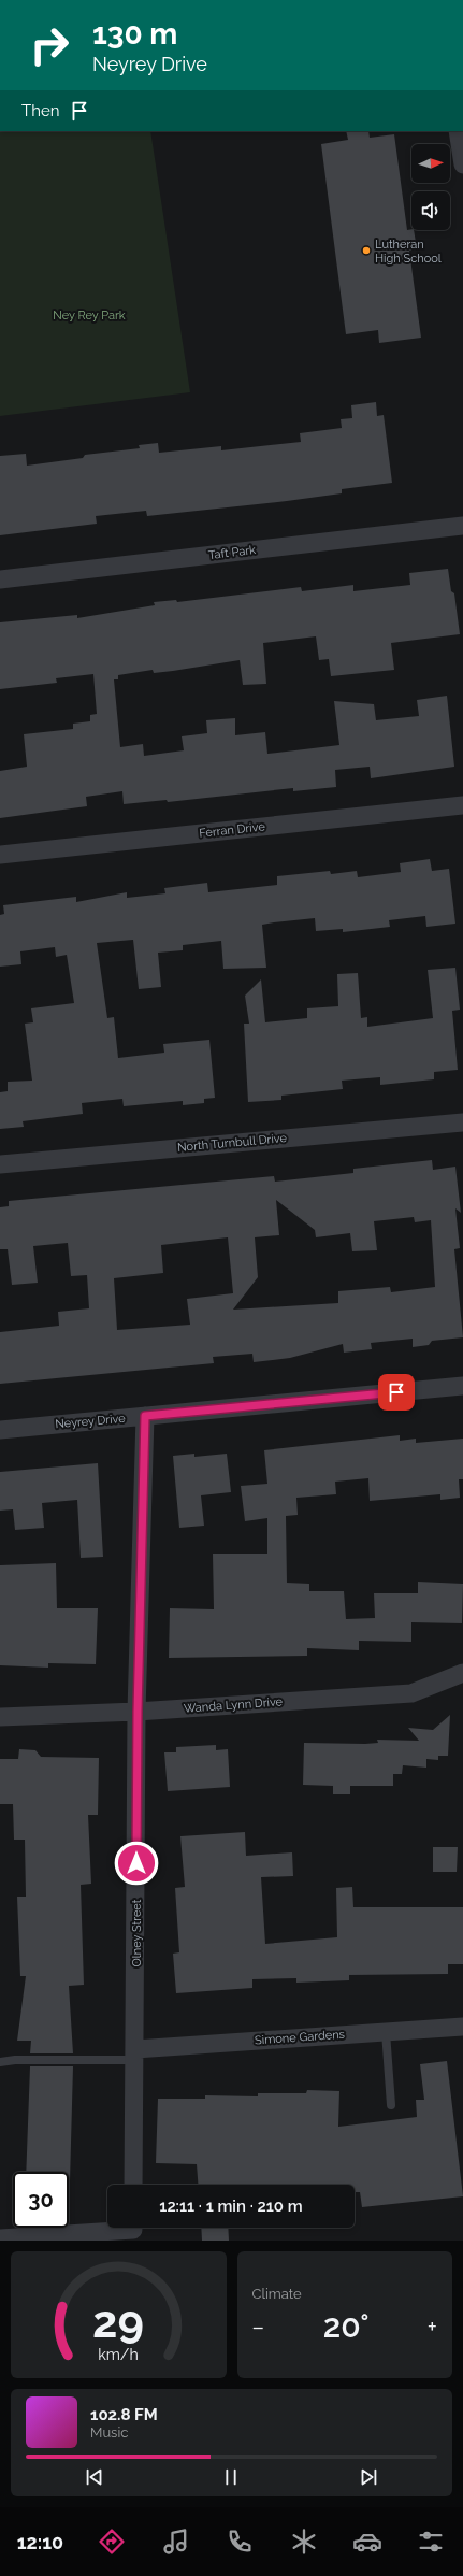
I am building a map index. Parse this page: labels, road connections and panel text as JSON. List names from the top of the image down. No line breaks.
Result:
{"streets":{"street":["Taft Park","Ferran Drive","North Turnbull Drive","Neyrey Drive","Wanda Lynn Drive","Olney Street","Simone Gardens"]},"crossings":[["Neyrey Drive","Olney Street"],["Wanda Lynn Drive","Olney Street"],["Olney Street","Simone Gardens"]],"parks":["Ney Rey Park"],"places":["Lutheran High School"],"north":"right","page":{"turn":["130 m","Neyrey Drive"],"then":"Then","limit":"30","trip":"12:11 · 1 min · 210 m","tile":"Climate","heat":["−","20°","+"],"song":["102.8 FM","Music"],"tabs":"12:10","gauge":["29","km/h"]}}
